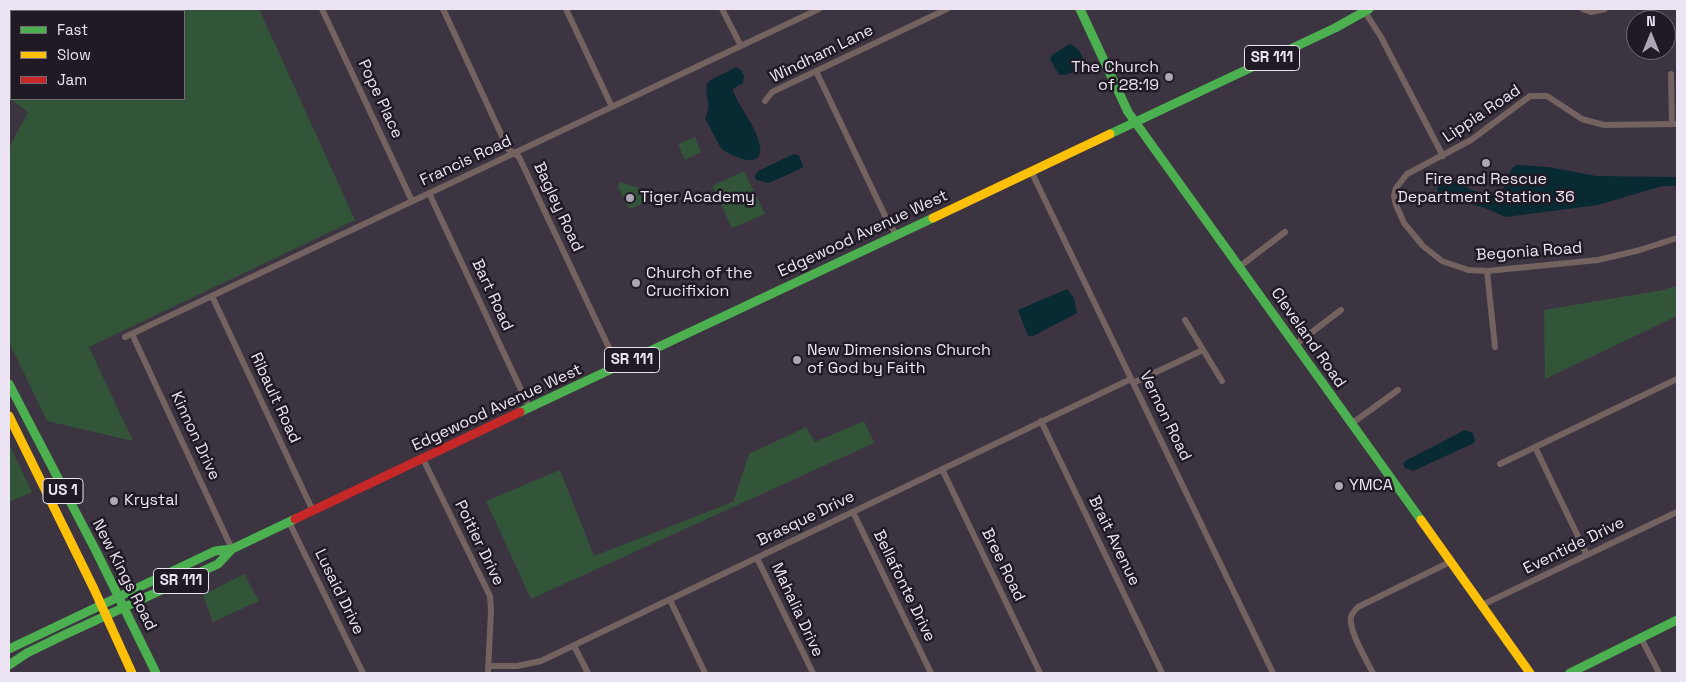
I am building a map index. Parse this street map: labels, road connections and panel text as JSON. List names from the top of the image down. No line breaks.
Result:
{"streets":{"main road":["SR 111","Edgewood Avenue West","Cleveland Road","US 1","New Kings Road"],"street":["Windham Lane","Pope Place","Lippia Road","Francis Road","Bagley Road","Begonia Road","Bart Road","Ribault Road","Vernon Road","Kinnon Drive","Brasque Drive","Brait Avenue","Poitier Drive","Eventide Drive","Bree Road","Bellafonte Drive","Lusaid Drive","Mahalia Drive"]},"crossings":[["SR 111","Edgewood Avenue West"],["SR 111","New Kings Road"],["Pope Place","Francis Road"],["Lippia Road","Begonia Road"],["Francis Road","Bagley Road"],["Francis Road","Bart Road"],["Francis Road","Ribault Road"],["Francis Road","Kinnon Drive"],["Bagley Road","Edgewood Avenue West"],["Edgewood Avenue West","Bart Road"],["Edgewood Avenue West","Cleveland Road"],["Edgewood Avenue West","Ribault Road"],["Edgewood Avenue West","Vernon Road"],["Edgewood Avenue West","Kinnon Drive"],["Edgewood Avenue West","Poitier Drive"],["Edgewood Avenue West","New Kings Road"],["Edgewood Avenue West","Lusaid Drive"],["Cleveland Road","Eventide Drive"],["Vernon Road","Brasque Drive"],["Brasque Drive","Brait Avenue"],["Brasque Drive","Poitier Drive"],["Brasque Drive","Bree Road"],["Brasque Drive","Bellafonte Drive"],["Brasque Drive","Mahalia Drive"]],"places":["The Church of 28:19","Fire and Rescue Department Station 36","Tiger Academy","Church of the Crucifixion","New Dimensions Church of God by Faith","YMCA","Krystal"],"legend":["Fast","Slow","Jam"],"north":"top"}
